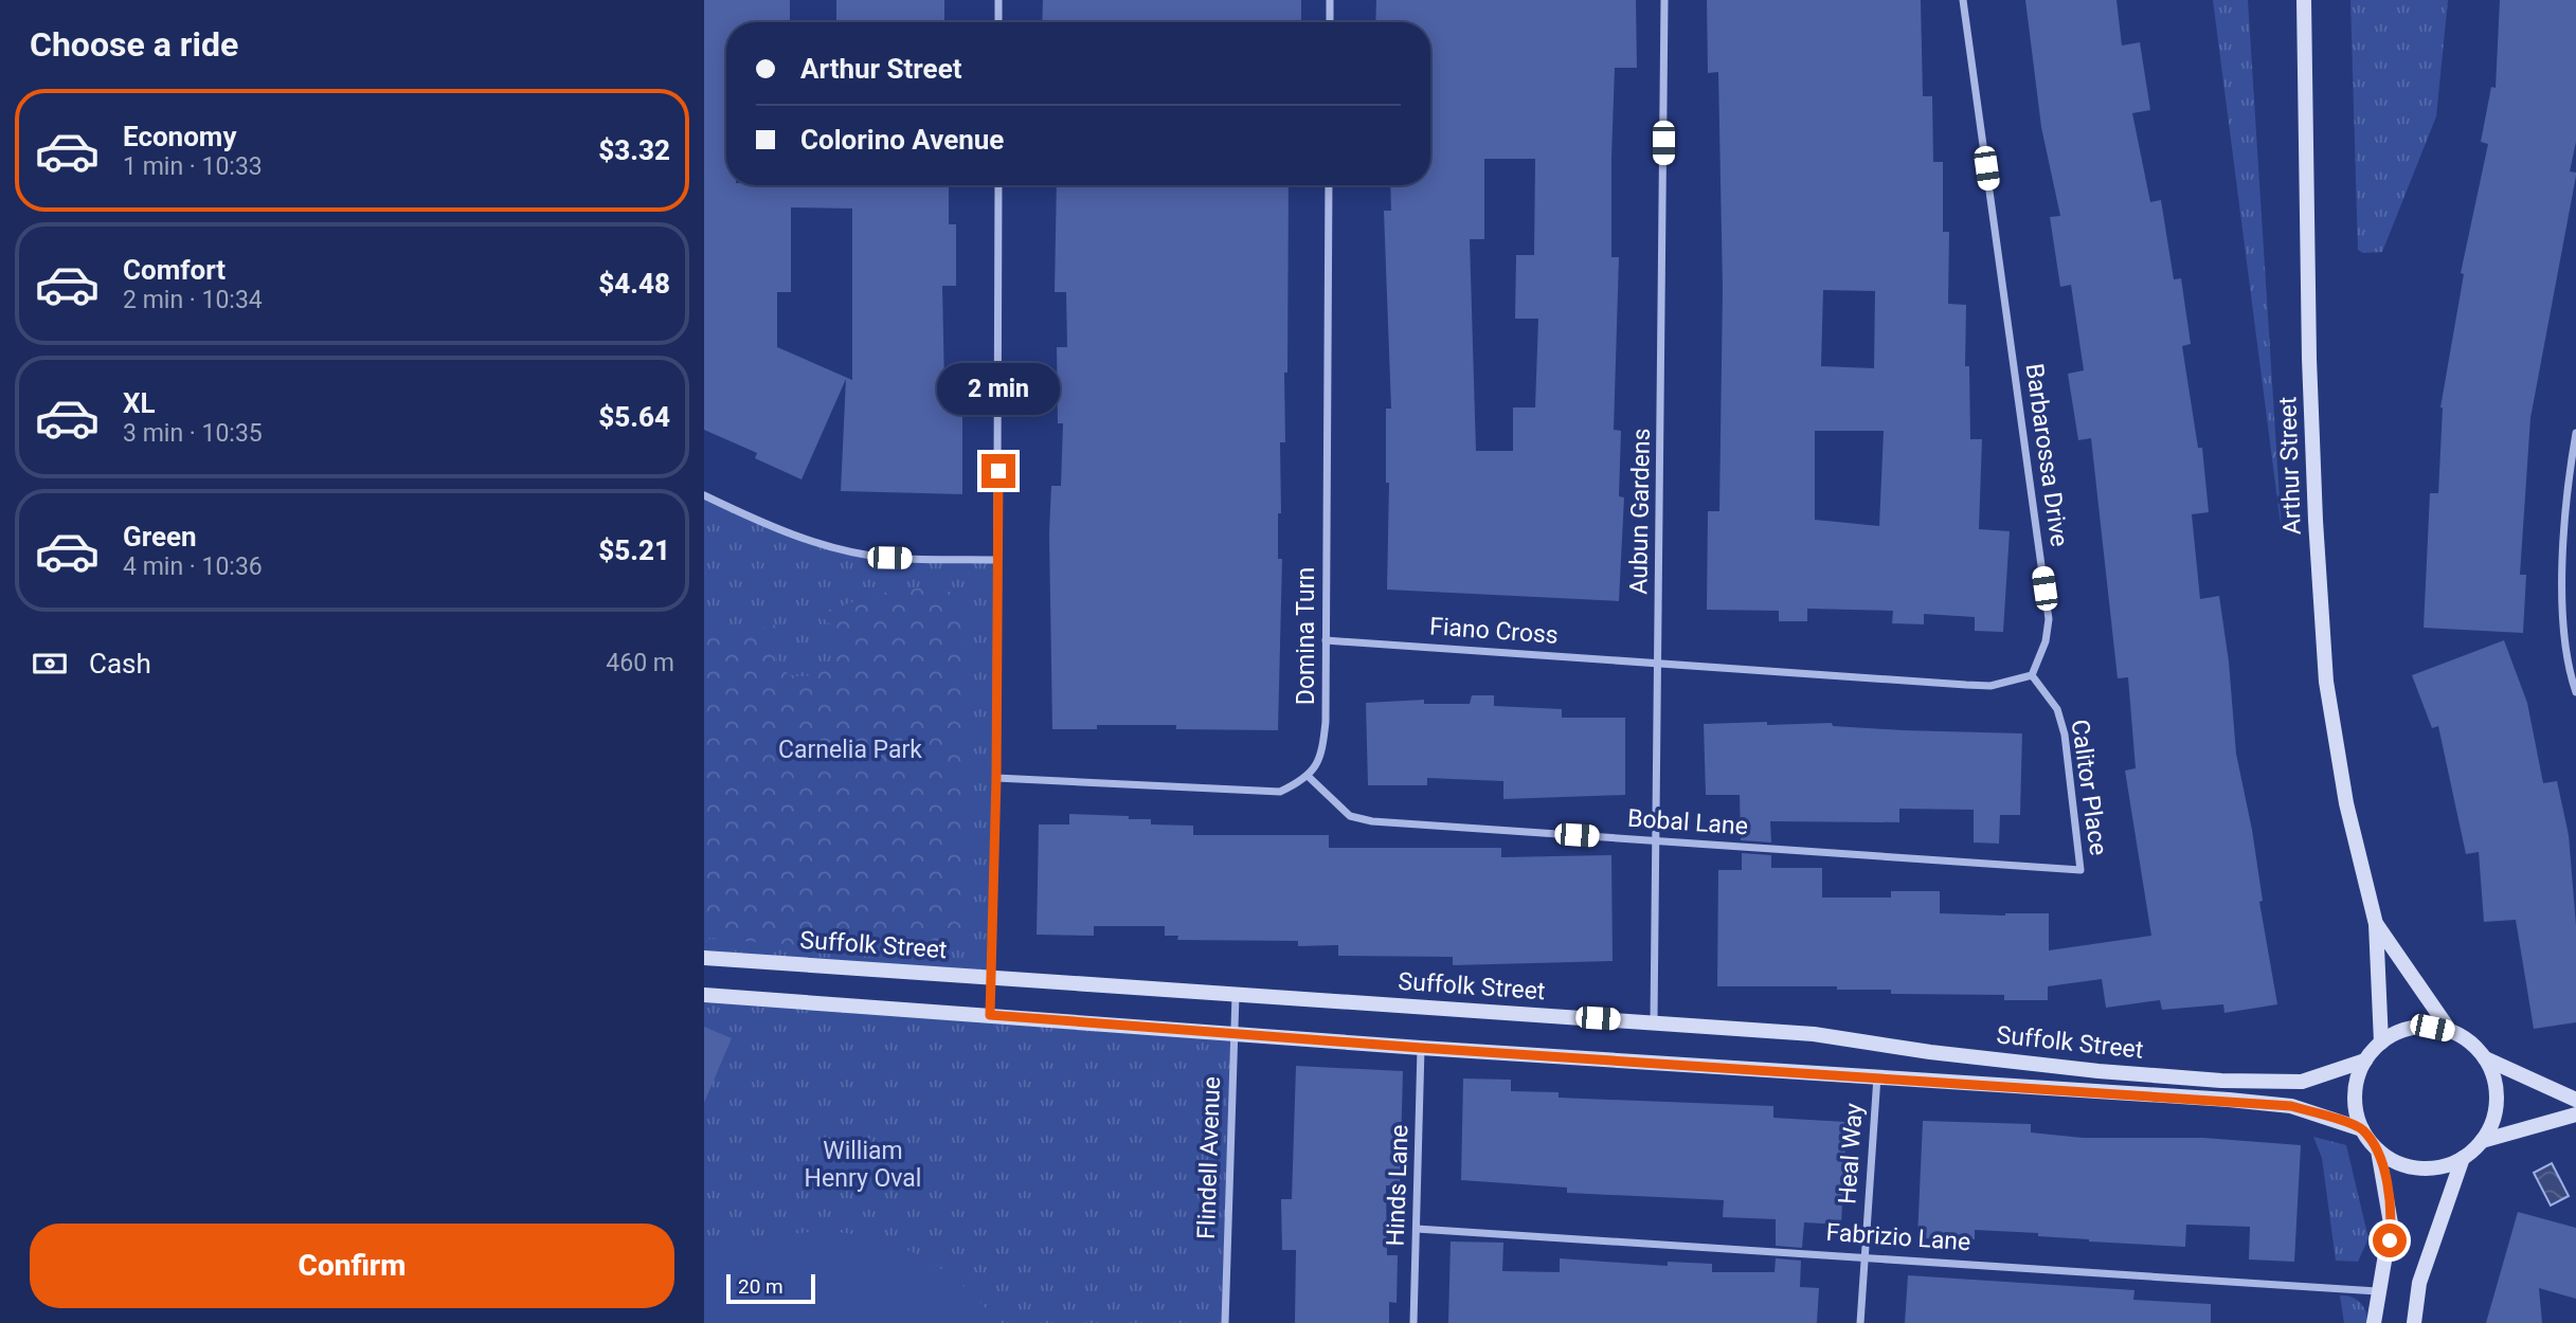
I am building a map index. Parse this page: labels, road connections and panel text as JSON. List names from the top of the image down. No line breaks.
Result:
{"streets":{"street":["Barbarossa Drive","Arthur Street","Aubun Gardens","Fiano Cross","Domina Turn","Calitor Place","Bobal Lane","Suffolk Street","Heal Way","Flindell Avenue","Hinds Lane","Fabrizio Lane"]},"crossings":[["Barbarossa Drive","Calitor Place"],["Arthur Street","Suffolk Street"],["Aubun Gardens","Fiano Cross"],["Aubun Gardens","Bobal Lane"],["Aubun Gardens","Suffolk Street"],["Fiano Cross","Domina Turn"],["Domina Turn","Bobal Lane"],["Calitor Place","Bobal Lane"],["Suffolk Street","Heal Way"],["Suffolk Street","Flindell Avenue"],["Suffolk Street","Hinds Lane"],["Heal Way","Fabrizio Lane"],["Hinds Lane","Fabrizio Lane"]],"parks":["Carnelia Park","William Henry Oval"],"scale_bar":"20 m","page":{"heading":"Choose a ride","banner":["Arthur Street","Colorino Avenue"],"list":[{"name":"Economy","note":"1 min · 10:33","value":"$3.32"},{"name":"Comfort","note":"2 min · 10:34","value":"$4.48"},{"name":"XL","note":"3 min · 10:35","value":"$5.64"},{"name":"Green","note":"4 min · 10:36","value":"$5.21"}],"bubble":"2 min","pay":["Cash","460 m"],"buttons":"Confirm","scale":"20 m"}}
